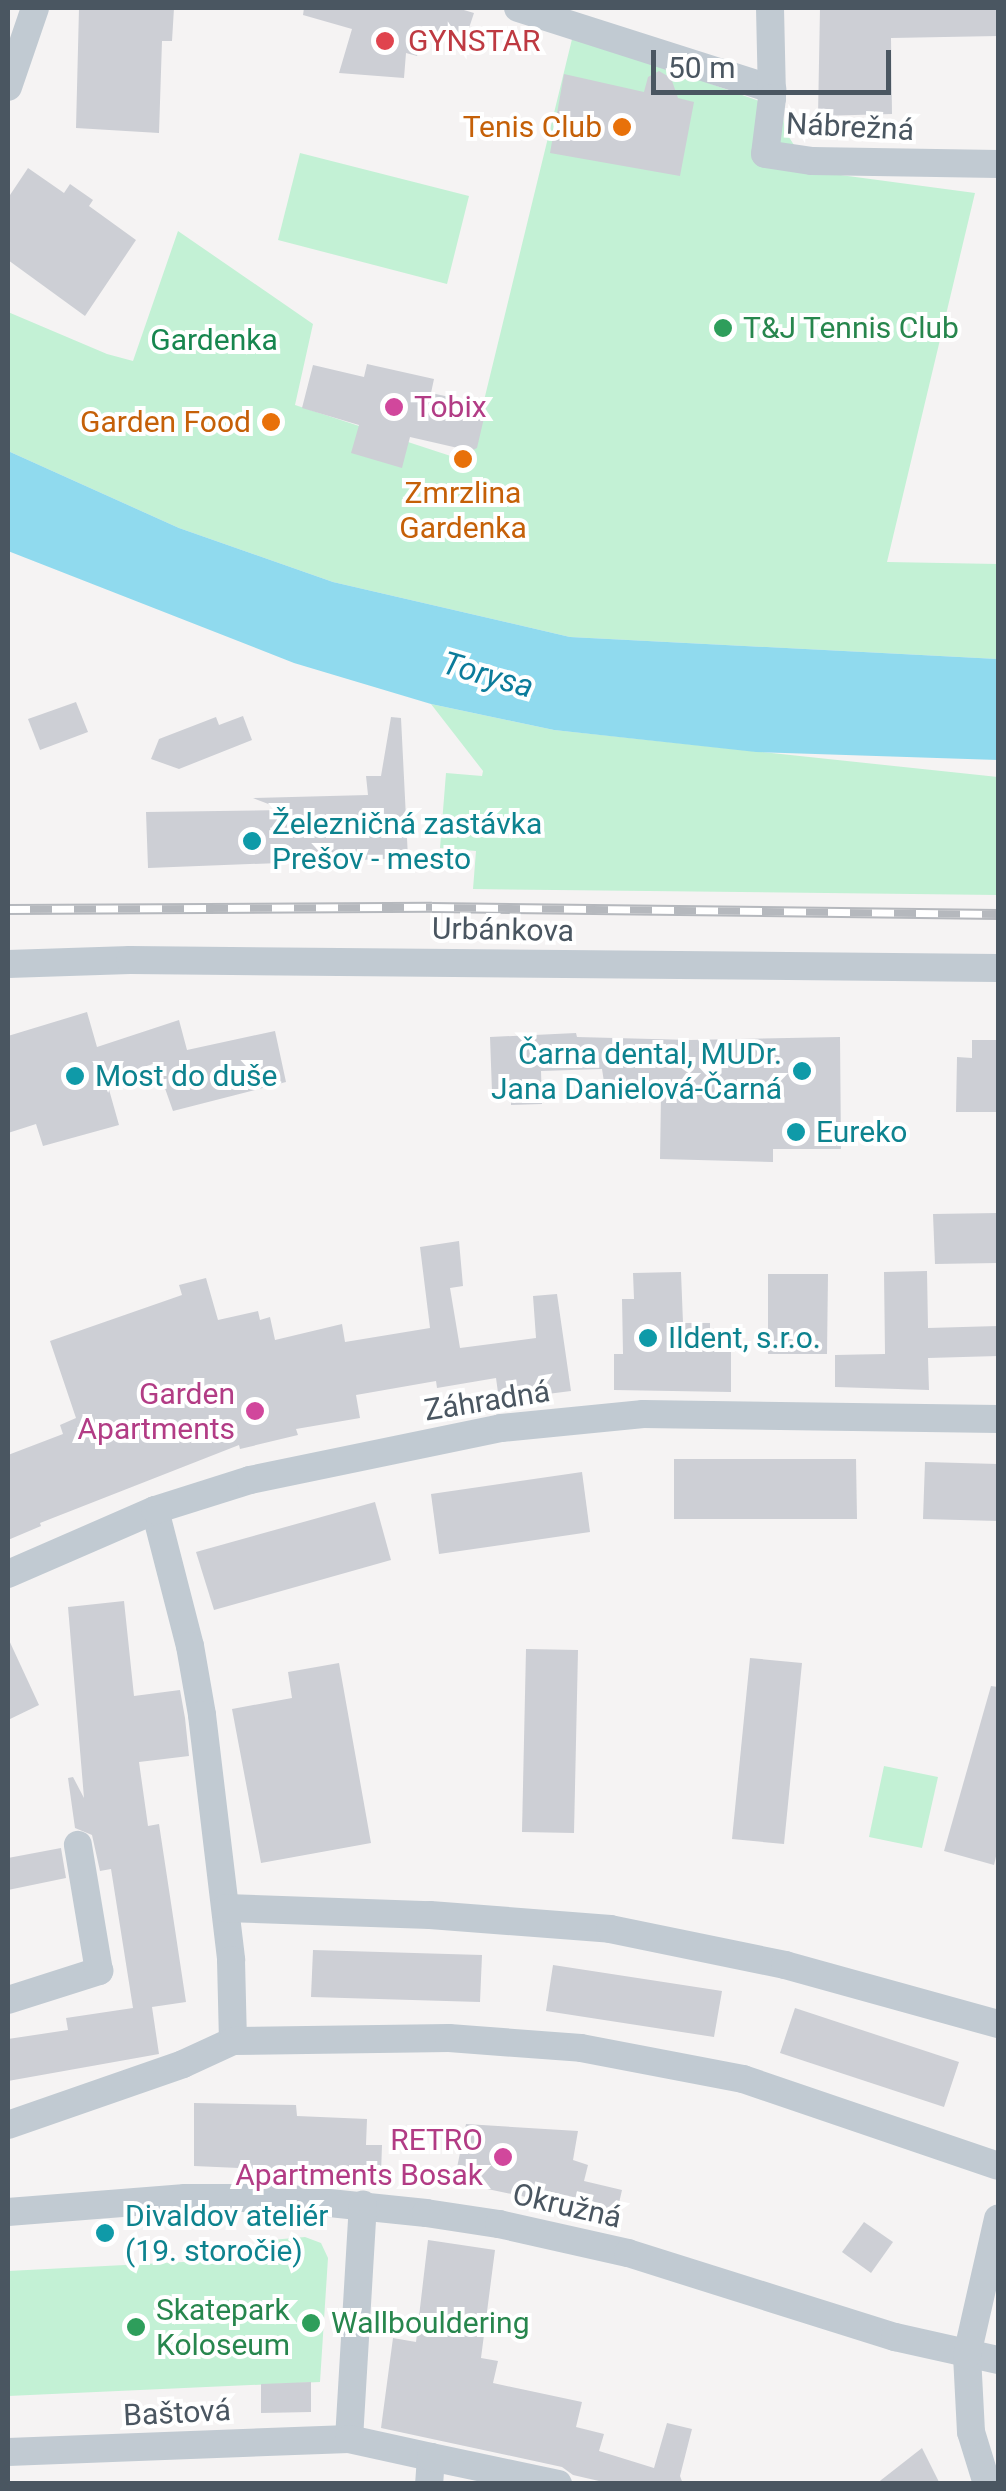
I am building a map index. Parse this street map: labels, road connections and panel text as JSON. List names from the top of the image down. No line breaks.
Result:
{"streets":{"street":["Nábrežná","Urbánkova","Záhradná","Okružná","Baštová"]},"water":["Torysa"],"parks":["Gardenka"],"places":["GYNSTAR","Tenis Club","T&J Tennis Club","Tobix","Garden Food","Zmrzlina Gardenka","Železničná zastávka Prešov - mesto","Čarna dental, MUDr. Jana Danielová-Čarná","Most do duše","Eureko","Ildent, s.r.o.","Garden Apartments","RETRO Apartments Bosak","Divaldov ateliér (19. storočie)","Wallbouldering","Skatepark Koloseum"],"scale_bar":"50 m"}
